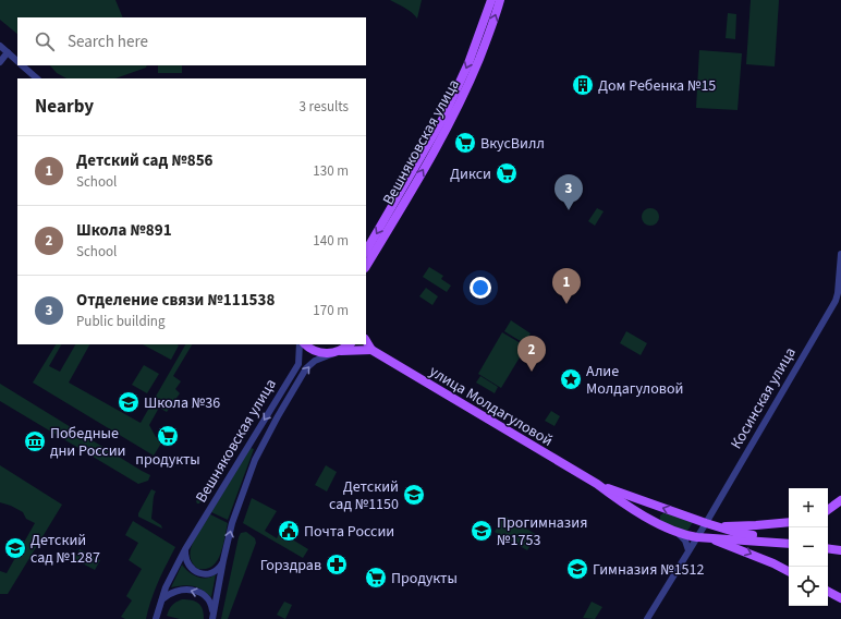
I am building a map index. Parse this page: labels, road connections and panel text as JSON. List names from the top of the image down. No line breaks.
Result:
{"streets":{"main road":["Вешняковская улица","улица Молдагуловой"],"street":["Косинская улица"]},"crossings":[["Косинская улица","улица Молдагуловой"]],"places":{"building":["Дом Ребенка №15"],"supermarket":["ВкусВилл","Дикси","продукты","Продукты"],"place":["Алие Молдагуловой"],"school or university":["Школа №36","Детский сад №1150","Прогимназия №1753","Детский сад №1287","Гимназия №1512"],"museum":["Победные дни России"],"public building":["Почта России"],"pharmacy":["Горздрав"]},"page":{"search":"Search here","heading":["Nearby","3 results"],"list":[{"mark":"1","name":"Детский сад №856","note":"School","value":"130 m"},{"mark":"2","name":"Школа №891","note":"School","value":"140 m"},{"mark":"3","name":"Отделение связи №111538","note":"Public building","value":"170 m"}],"pins":["3","1","2"],"map_buttons":["+","−"]}}
